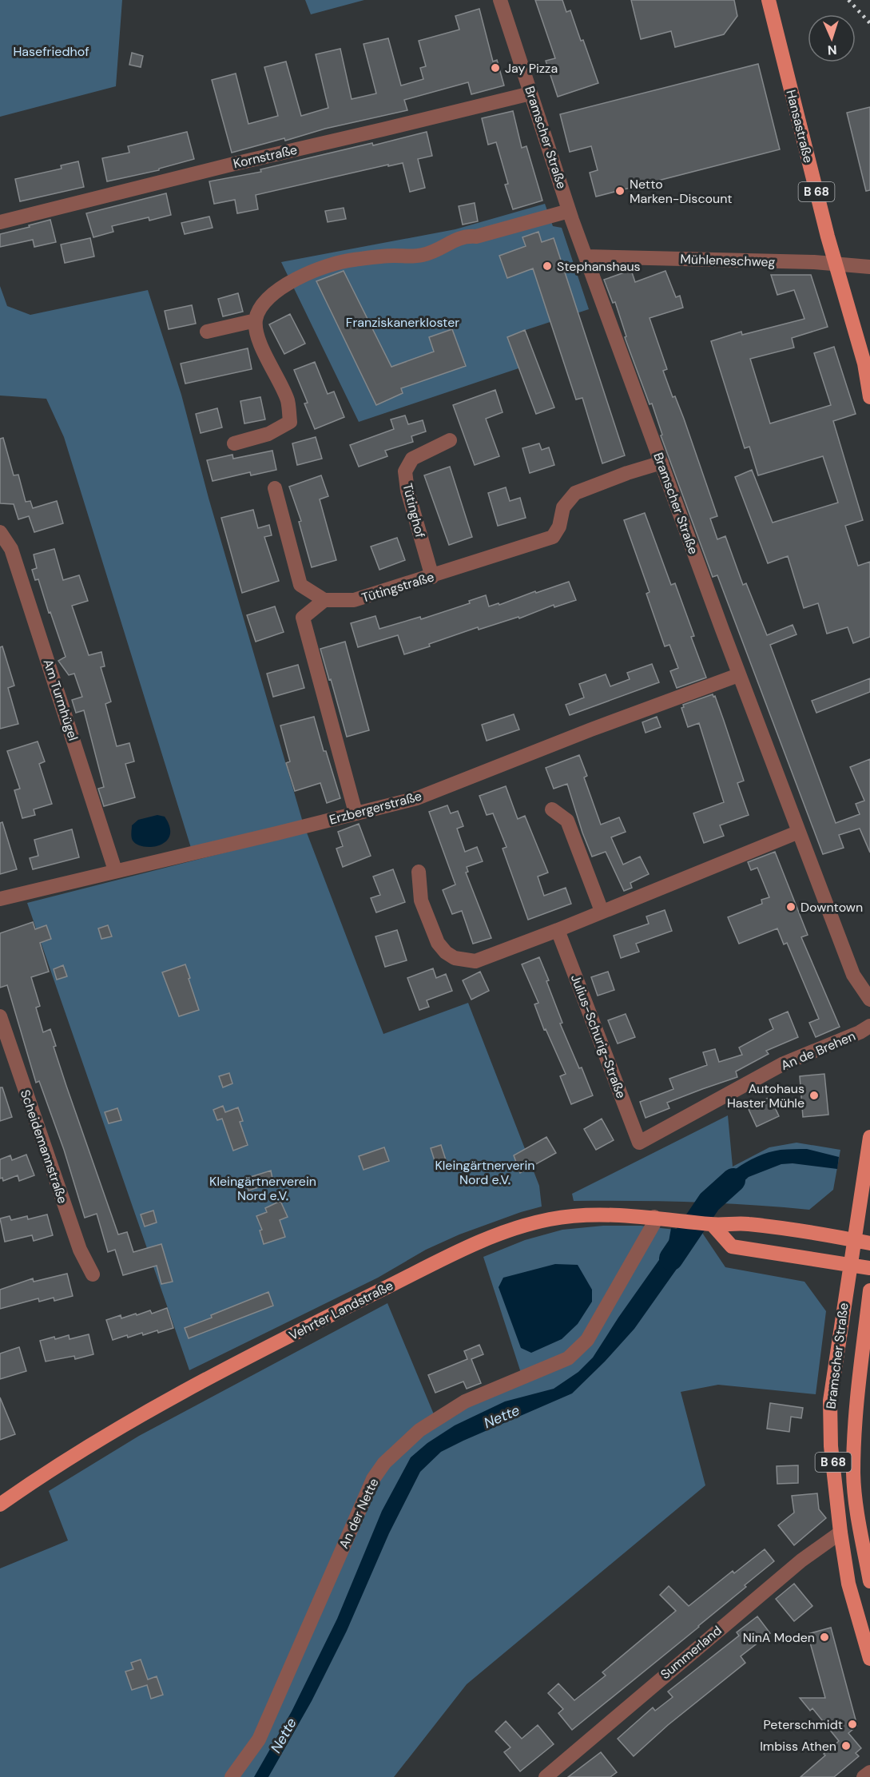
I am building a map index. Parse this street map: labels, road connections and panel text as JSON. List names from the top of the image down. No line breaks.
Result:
{"streets":{"main road":["Hansastraße","Bramscher Straße","B 68","Vehrter Landstraße"],"street":["Kornstraße","Mühleneschweg","Tütinghof","Tütingstraße","Am Turmhügel","Erzbergerstraße","Julius-Schurig-Straße","An de Brehen","Scheidemannstraße","An der Nette","Summerland"]},"crossings":[["Hansastraße","Mühleneschweg"],["Bramscher Straße","Kornstraße"],["Bramscher Straße","Mühleneschweg"],["Bramscher Straße","Tütingstraße"],["Bramscher Straße","Erzbergerstraße"],["Bramscher Straße","Vehrter Landstraße"],["Bramscher Straße","Summerland"],["Tütinghof","Tütingstraße"],["Am Turmhügel","Erzbergerstraße"],["Julius-Schurig-Straße","An de Brehen"],["Vehrter Landstraße","An der Nette"]],"water":["Nette"],"parks":["Hasefriedhof","Franziskanerkloster","Kleingärtnerverin Nord e.V.","Kleingärtnerverein Nord e.V."],"places":["Jay Pizza","Netto Marken-Discount","Stephanshaus","Downtown","Autohaus Haster Mühle","NinA Moden","Peterschmidt","Imbiss Athen"],"north":"bottom"}
